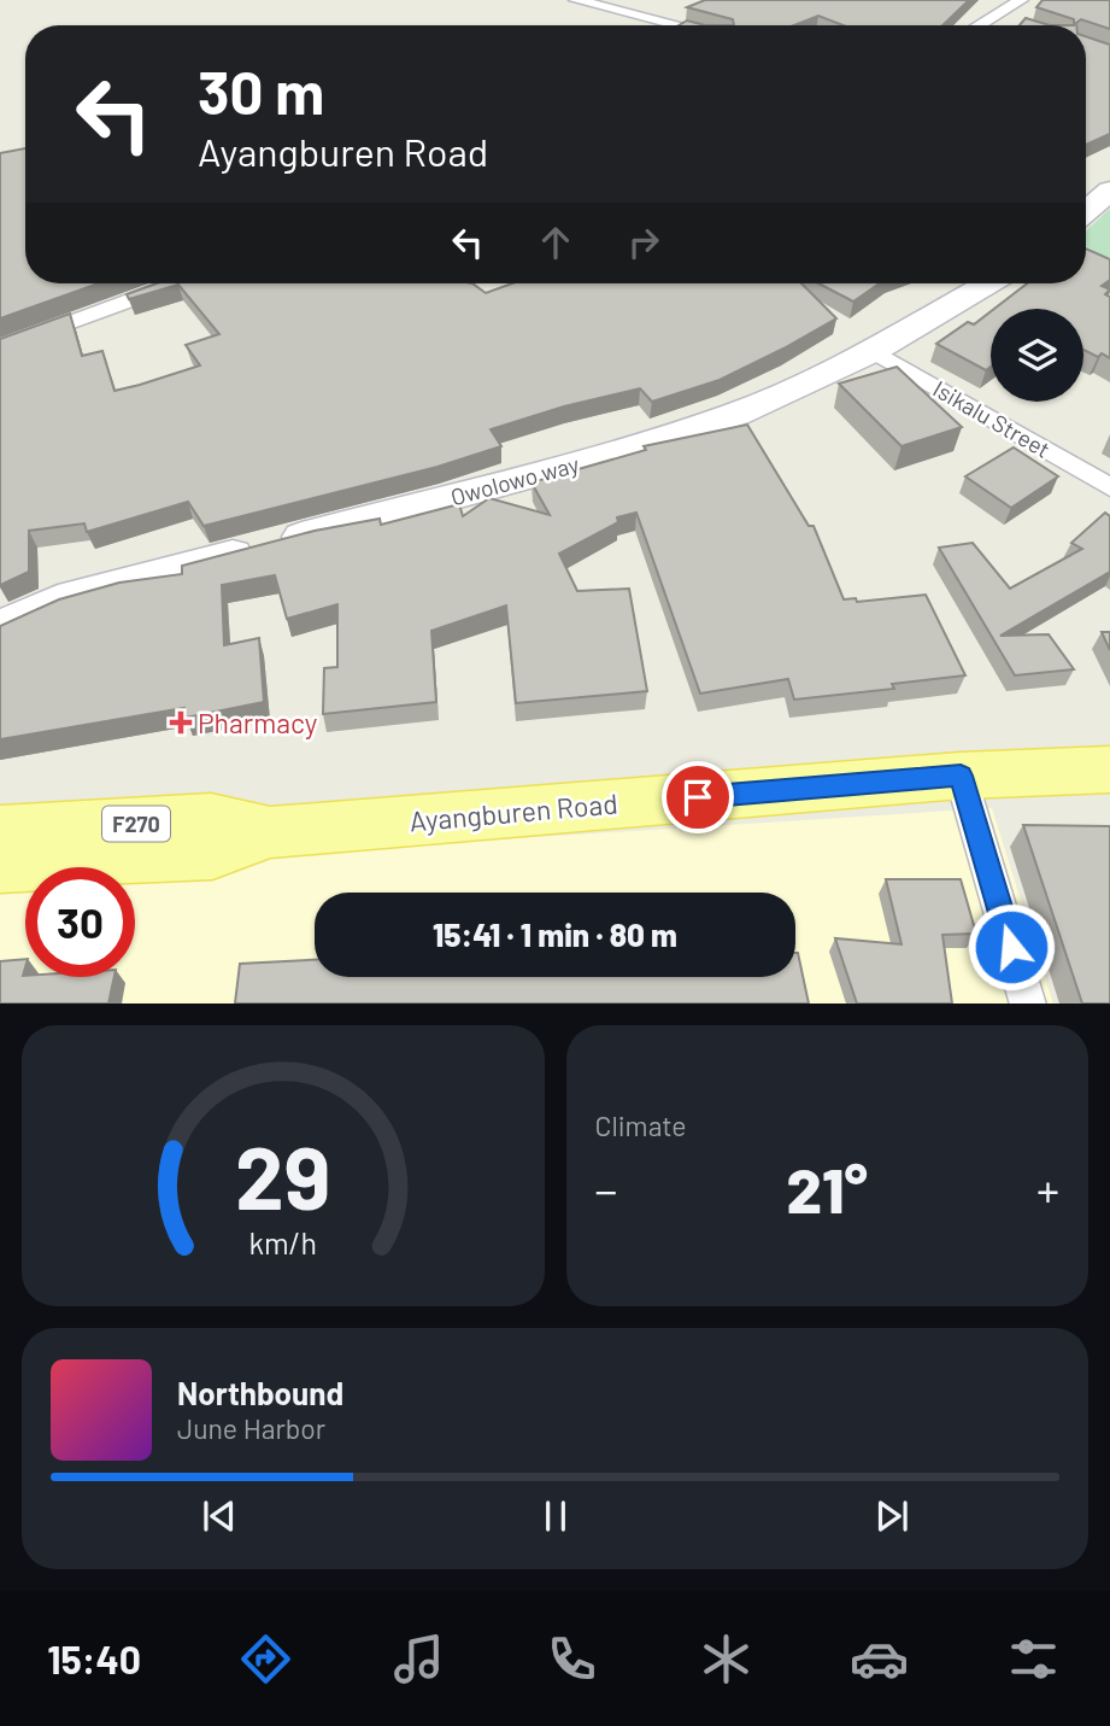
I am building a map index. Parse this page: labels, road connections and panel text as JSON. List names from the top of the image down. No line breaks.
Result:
{"streets":{"main road":["Ayangburen Road","F270"],"street":["Isikalu Street","Owolowo way"]},"crossings":[["Isikalu Street","Owolowo way"]],"places":{"health":["Pharmacy"]},"page":{"turn":["30 m","Ayangburen Road"],"limit":"30","trip":"15:41 · 1 min · 80 m","tile":"Climate","heat":["−","21°","+"],"song":["Northbound","June Harbor"],"tabs":"15:40","gauge":["29","km/h"]}}
